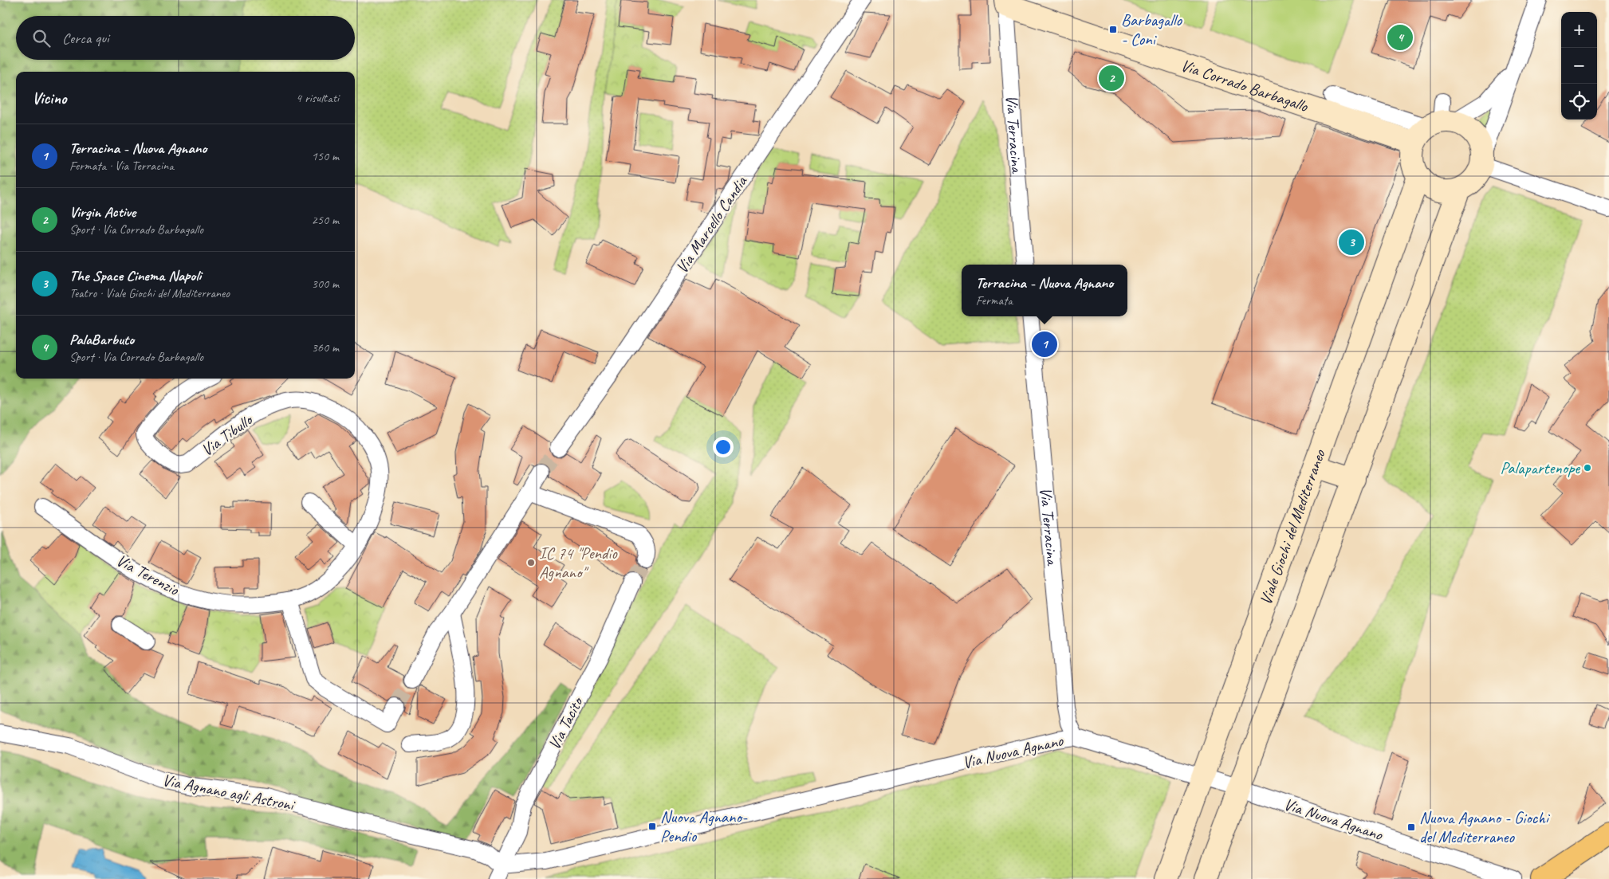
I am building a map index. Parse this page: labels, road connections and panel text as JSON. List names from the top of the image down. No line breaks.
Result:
{"streets":{"main road":["Via Corrado Barbagallo","Viale Giochi del Mediterraneo"],"street":["Via Terracina","Via Marcello Candia","Via Tibullo","Via Terenzio","Via Tacito","Via Nuova Agnano","Via Agnano agli Astroni"]},"crossings":[["Via Corrado Barbagallo","Via Terracina"],["Via Corrado Barbagallo","Viale Giochi del Mediterraneo"],["Via Terracina","Via Nuova Agnano"],["Via Tibullo","Via Terenzio"],["Viale Giochi del Mediterraneo","Via Nuova Agnano"],["Via Tacito","Via Nuova Agnano"],["Via Tacito","Via Agnano agli Astroni"],["Via Nuova Agnano","Via Agnano agli Astroni"]],"places":{"transit":["Barbagallo - Coni","Nuova Agnano- Pendio","Nuova Agnano - Giochi del Mediterraneo"],"other":["Palapartenope","IC 74 \"Pendio Agnano\""]},"page":{"map_buttons":["+","−"],"search":"Cerca qui","pins":["4","2","3","1"],"heading":["Vicino","4 risultati"],"list":[{"mark":"1","name":"Terracina - Nuova Agnano","note":"Fermata · Via Terracina","value":"150 m"},{"mark":"2","name":"Virgin Active","note":"Sport · Via Corrado Barbagallo","value":"250 m"},{"mark":"3","name":"The Space Cinema Napoli","note":"Teatro · Viale Giochi del Mediterraneo","value":"300 m"},{"mark":"4","name":"PalaBarbuto","note":"Sport · Via Corrado Barbagallo","value":"360 m"}],"popup":["Terracina - Nuova Agnano","Fermata"]}}
